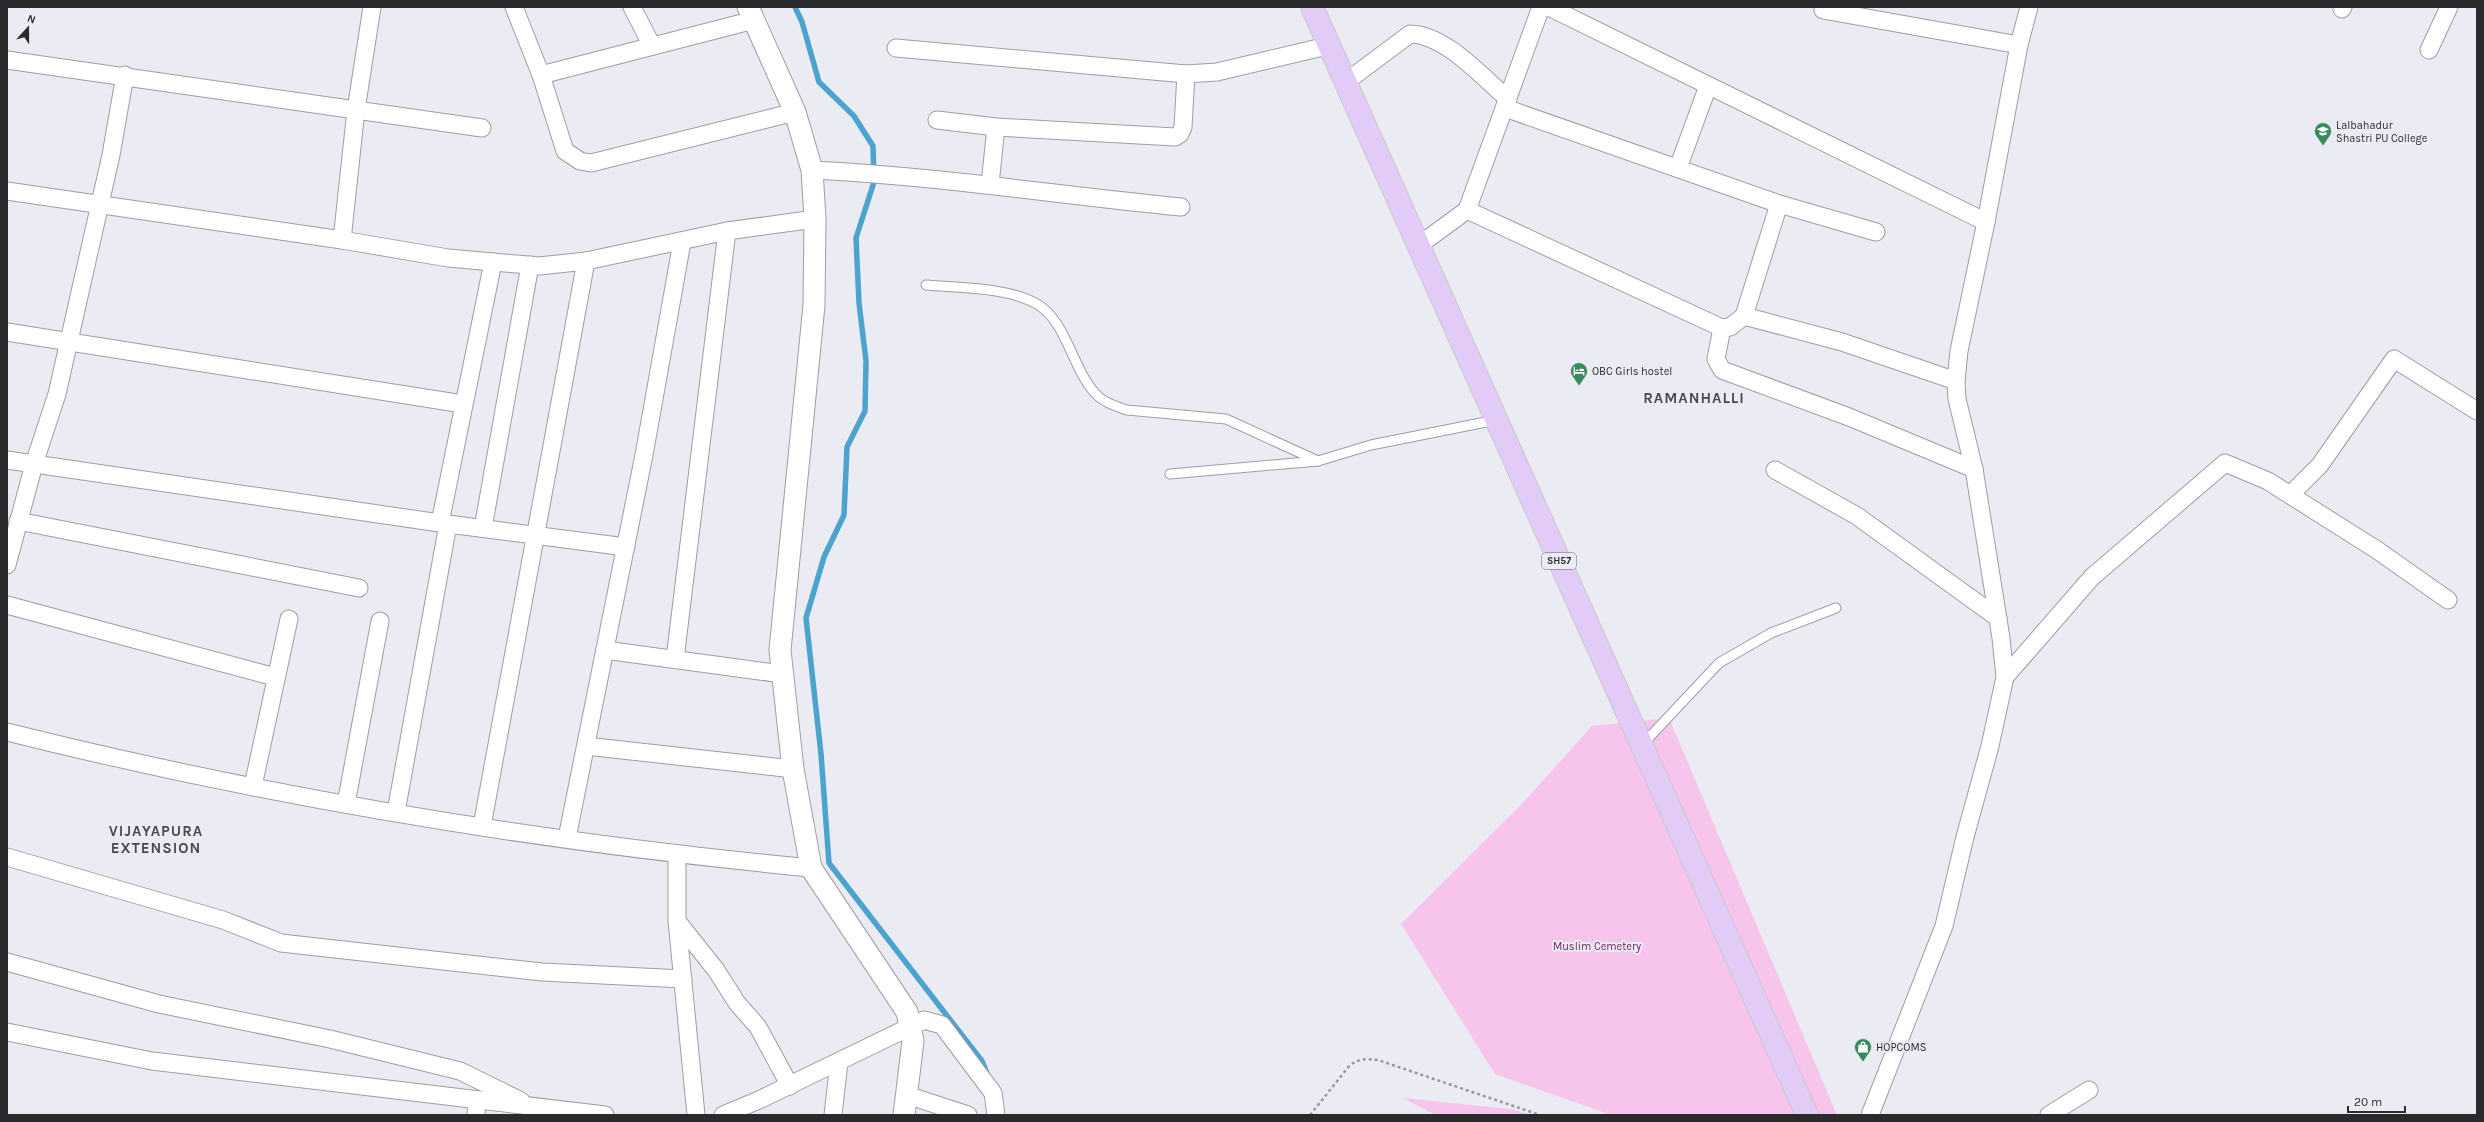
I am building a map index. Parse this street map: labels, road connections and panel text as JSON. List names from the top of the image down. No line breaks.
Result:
{"streets":{"main road":["SH57"]},"districts":["RAMANHALLI","VIJAYAPURA EXTENSION"],"parks":["Muslim Cemetery"],"places":{"school or university":["Lalbahadur Shastri PU College"],"hotel":["OBC Girls hostel"],"shop":["HOPCOMS"]},"scale_bar":"20 m","north":"top"}
